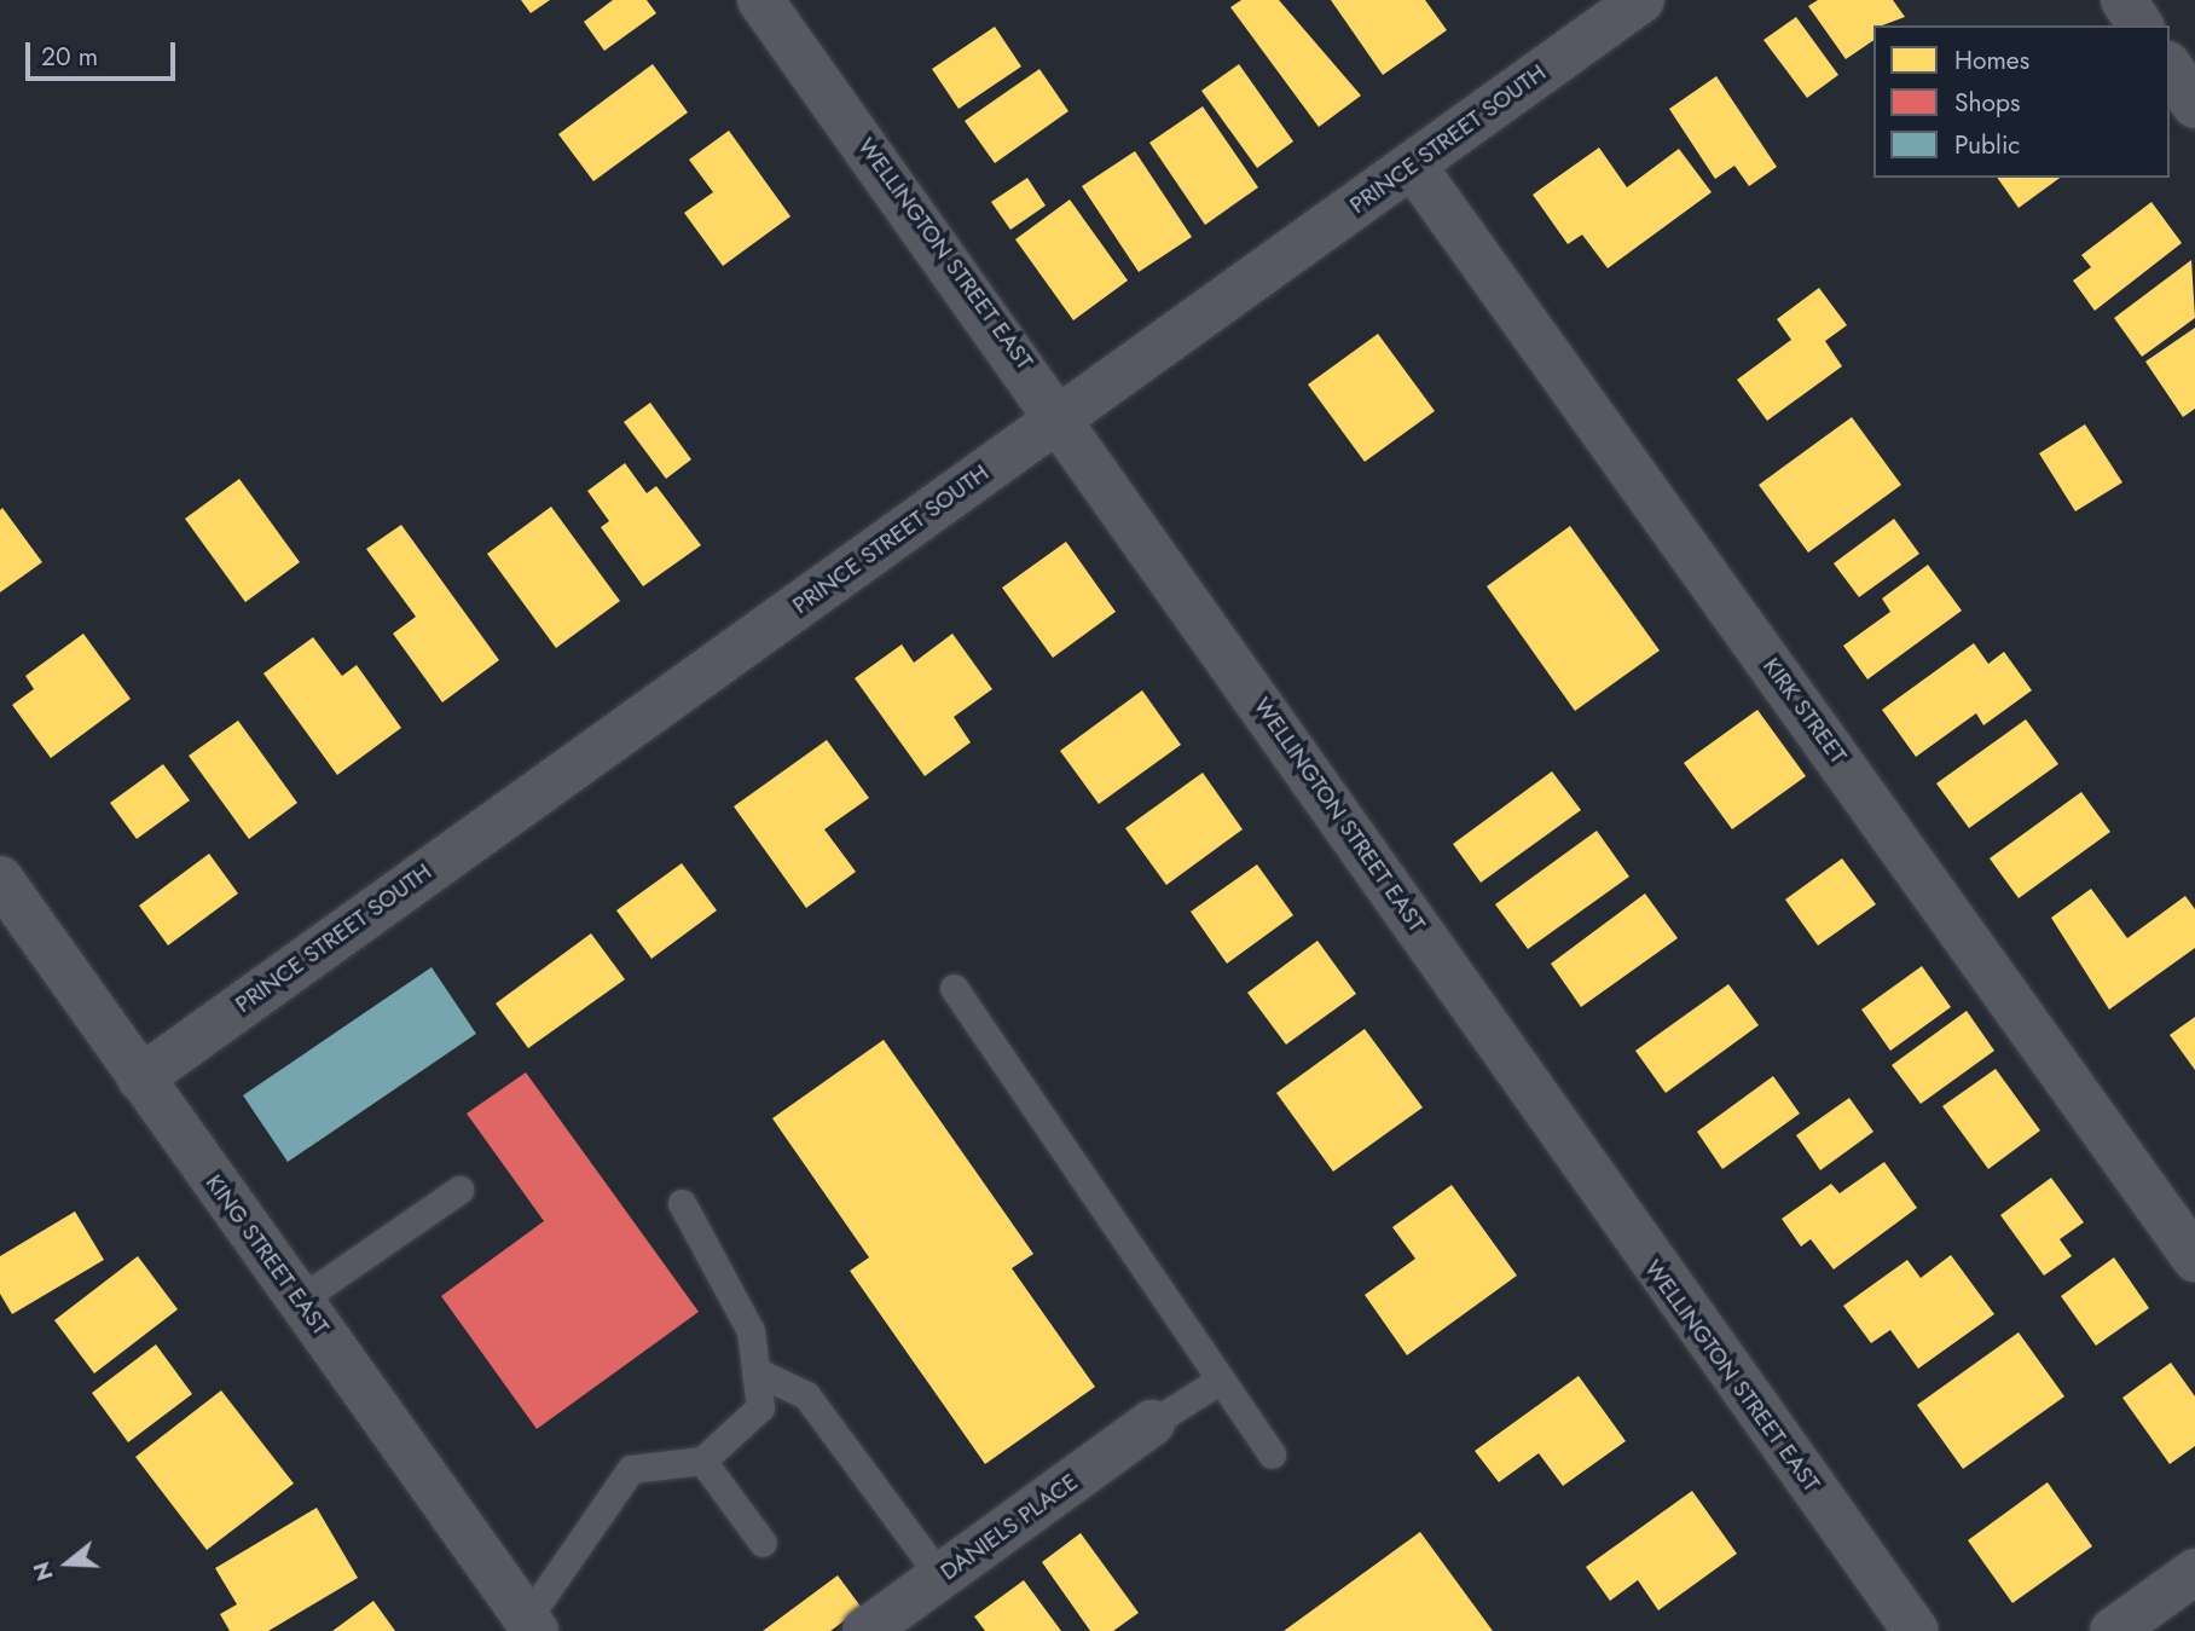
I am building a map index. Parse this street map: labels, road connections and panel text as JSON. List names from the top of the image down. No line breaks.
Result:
{"streets":{"street":["PRINCE STREET SOUTH","WELLINGTON STREET EAST","KIRK STREET","KING STREET EAST","DANIELS PLACE"]},"crossings":[["PRINCE STREET SOUTH","WELLINGTON STREET EAST"],["PRINCE STREET SOUTH","KIRK STREET"],["PRINCE STREET SOUTH","KING STREET EAST"]],"legend":["Homes","Shops","Public"],"scale_bar":"20 m","north":"left"}
